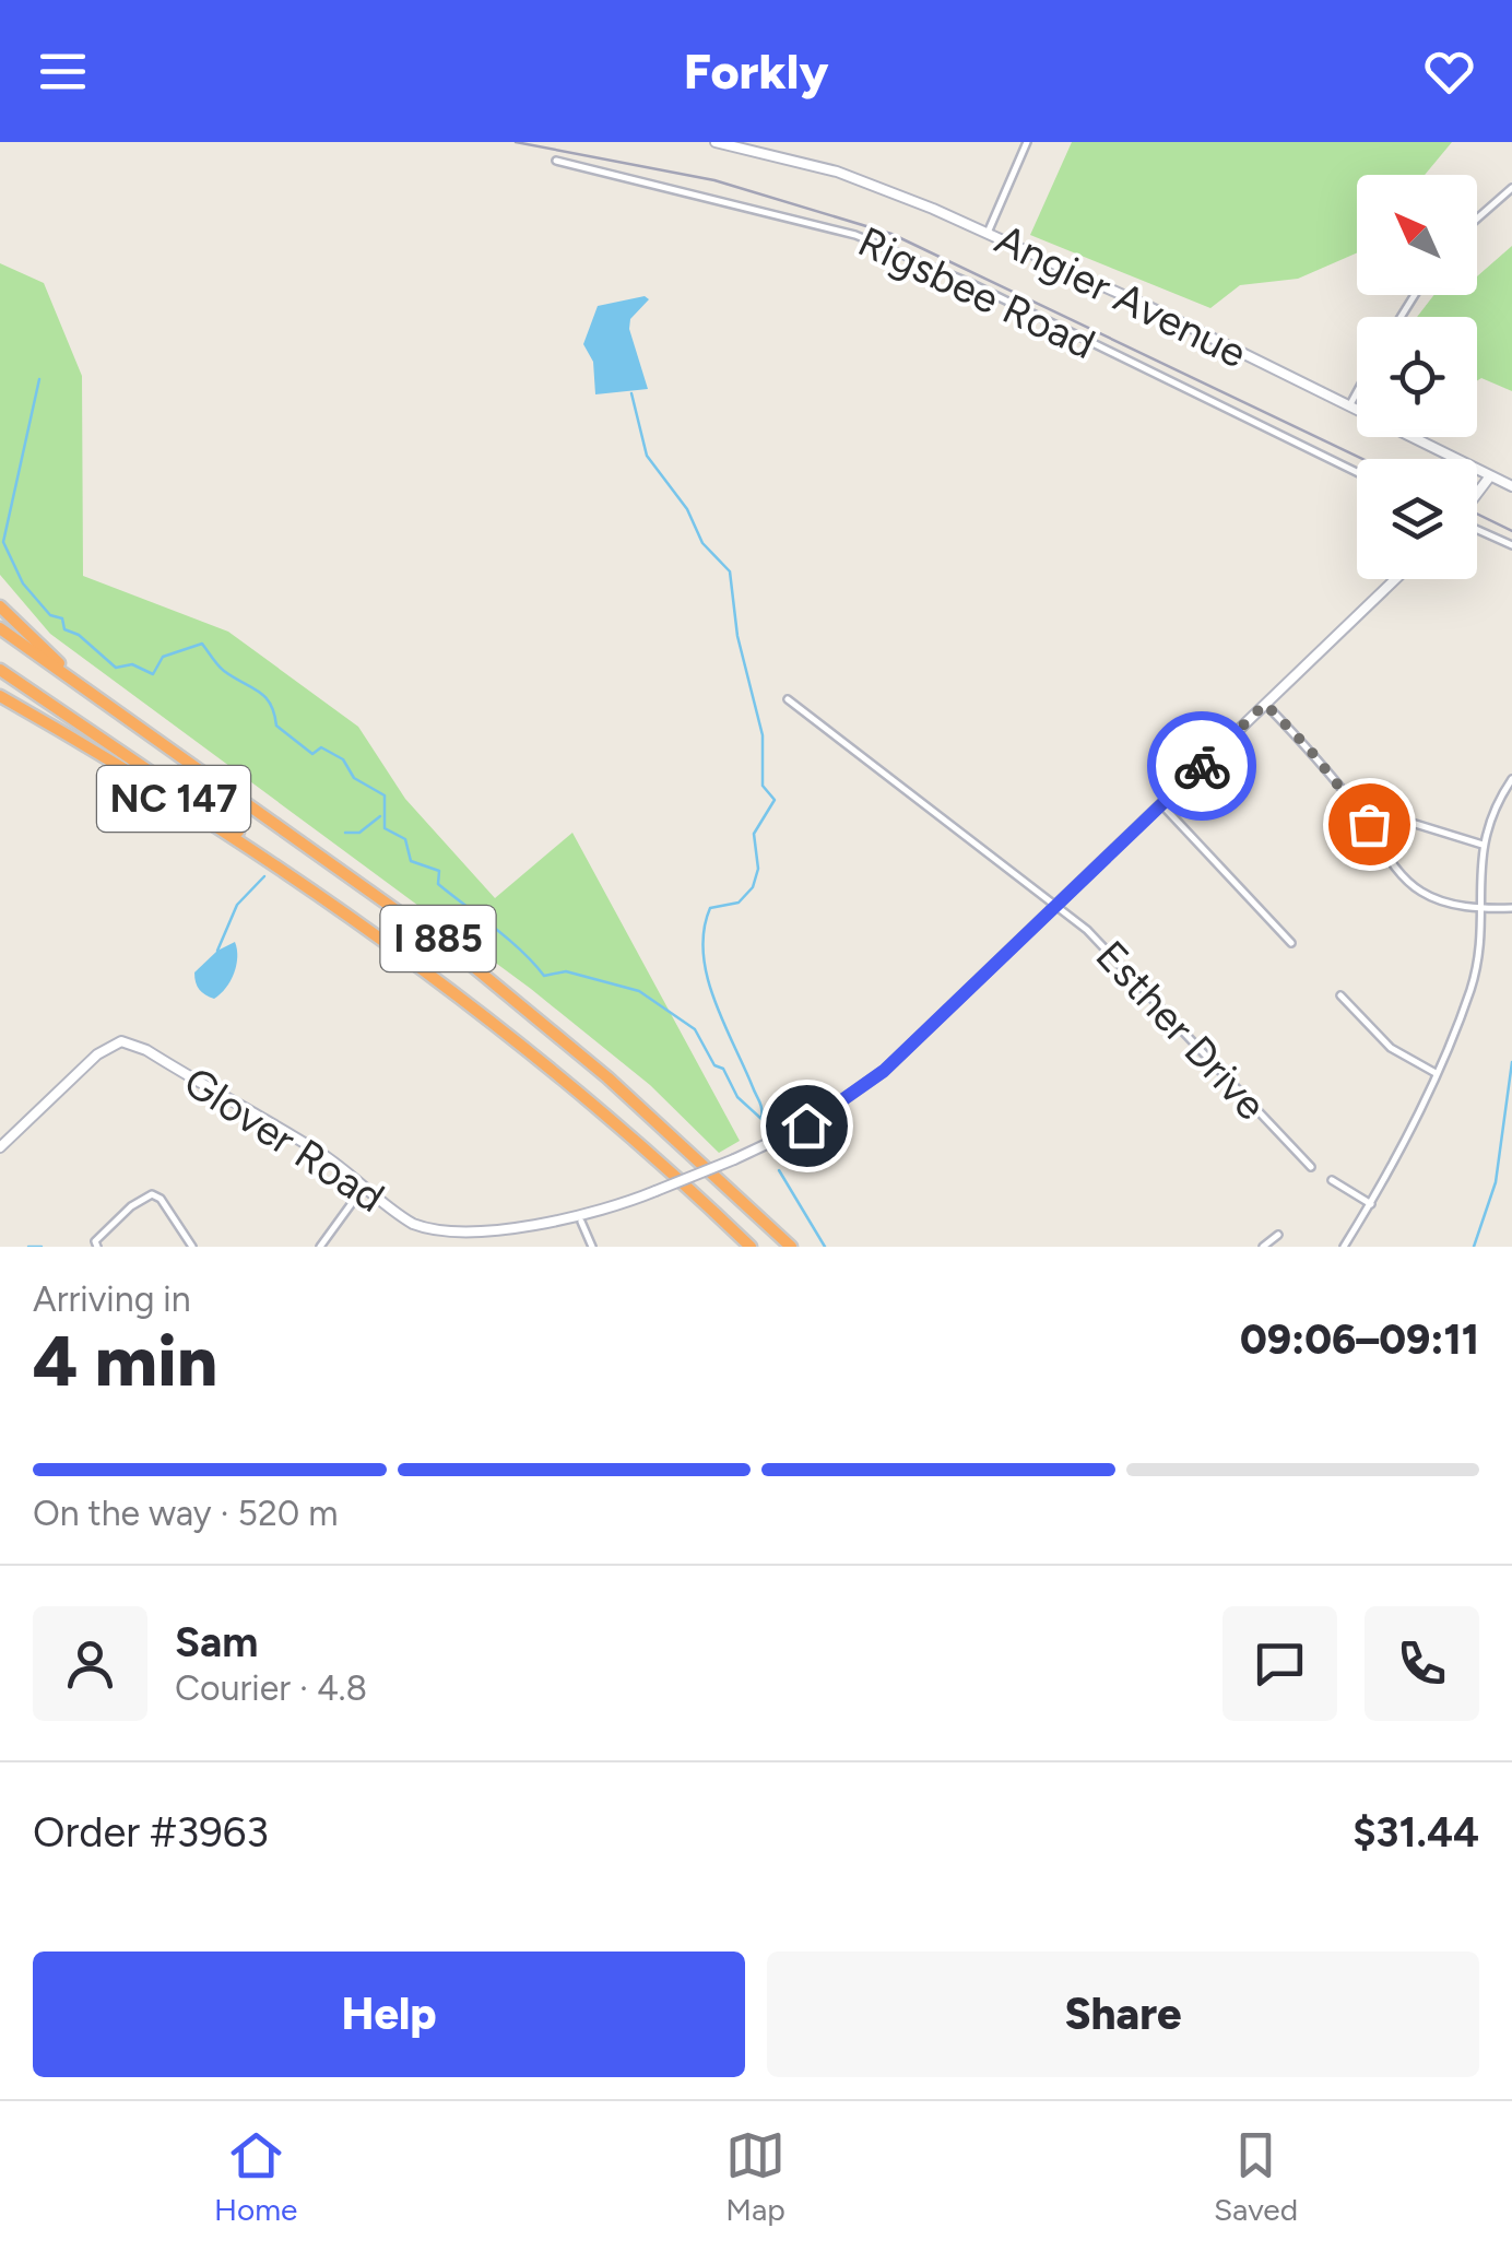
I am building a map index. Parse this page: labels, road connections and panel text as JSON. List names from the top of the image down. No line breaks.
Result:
{"streets":{"highway":["NC 147","I 885"],"street":["Rigsbee Road","Angier Avenue","Esther Drive","Glover Road"]},"crossings":[["NC 147","I 885"],["Esther Drive","Glover Road"]],"north":"top left","page":{"header":"Forkly","heading":["4 min","Arriving in","09:06–09:11"],"panel":["Sam","Courier · 4.8","Order #3963","$31.44"],"bar":"On the way · 520 m","buttons":["Help","Share"],"tabs":["Home","Map","Saved"]}}
